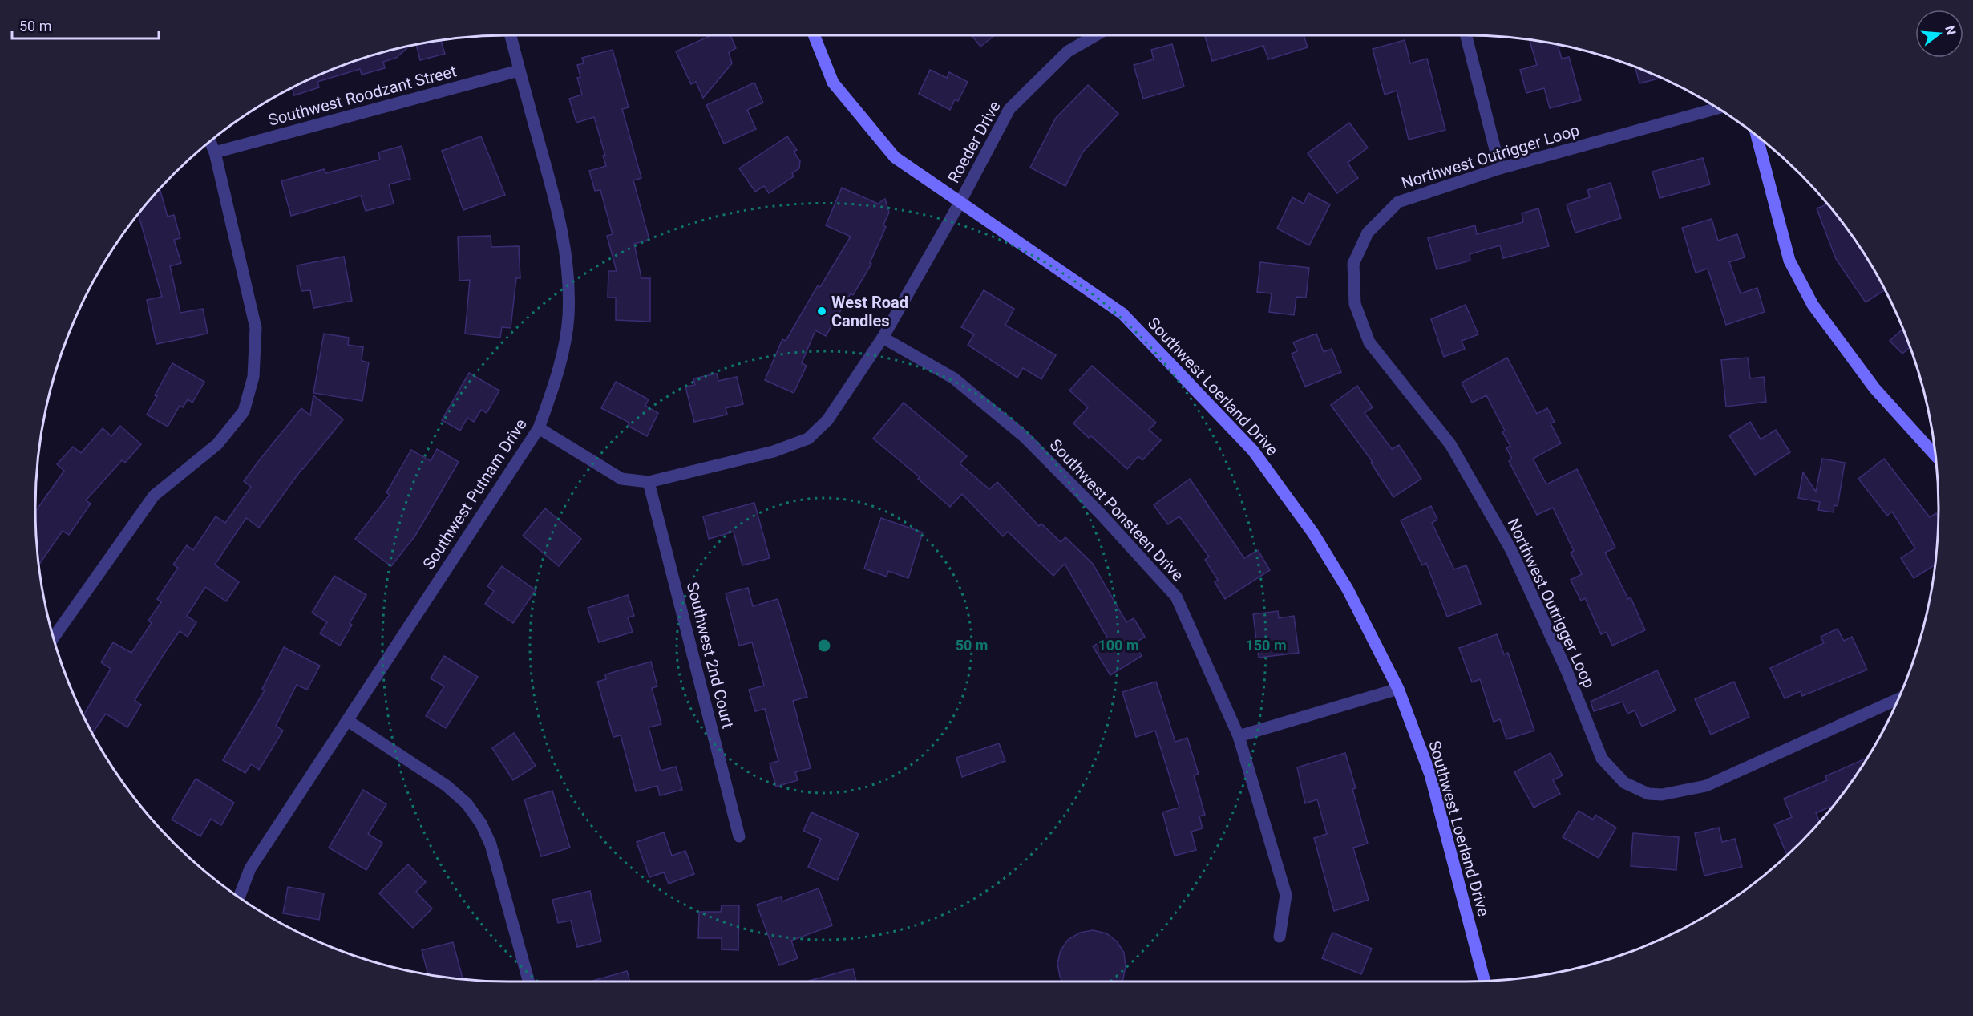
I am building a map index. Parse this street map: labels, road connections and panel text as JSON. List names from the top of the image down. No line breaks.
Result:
{"streets":{"street":["Southwest Roodzant Street","Roeder Drive","Northwest Outrigger Loop","Southwest Loerland Drive","Southwest Putnam Drive","Southwest Ponsteen Drive","Southwest 2nd Court"]},"crossings":[["Southwest Roodzant Street","Southwest Putnam Drive"],["Roeder Drive","Southwest Loerland Drive"],["Roeder Drive","Southwest Ponsteen Drive"],["Roeder Drive","Southwest 2nd Court"]],"places":["West Road Candles"],"scale_bar":"50 m","north":"right","rings":["50 m","100 m","150 m"]}
